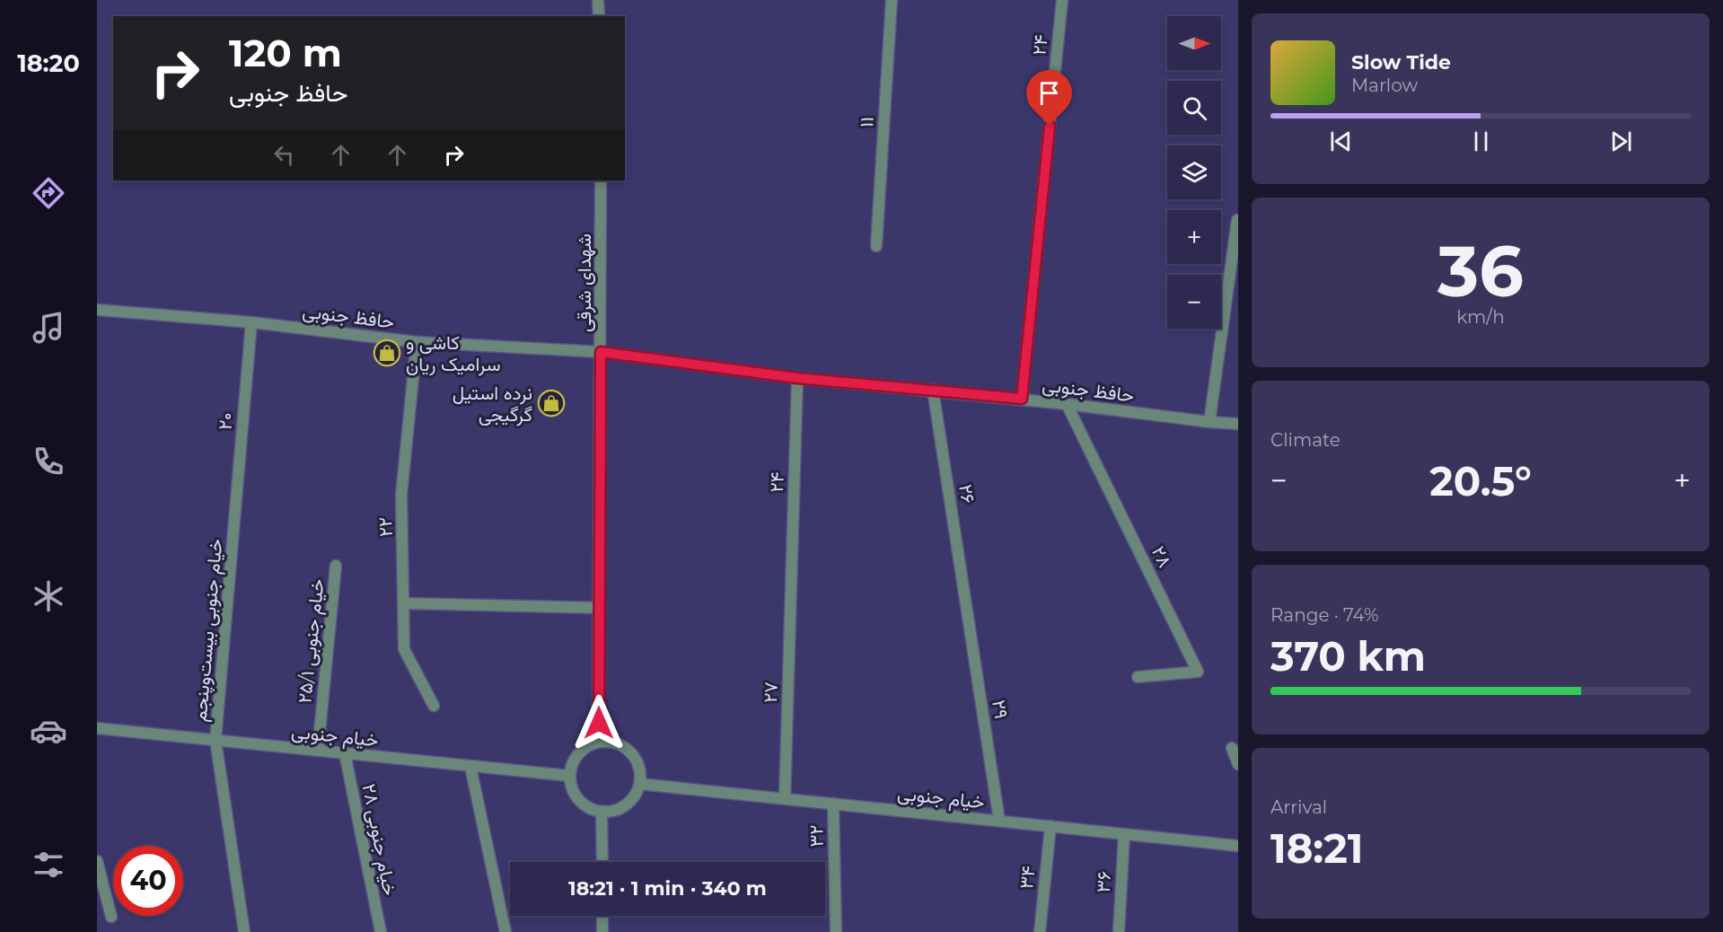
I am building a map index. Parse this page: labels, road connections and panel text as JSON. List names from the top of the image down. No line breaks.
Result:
{"streets":{"street":["۲۴","۱۱","شهدای شرقی","حافظ جنوبی","۲۰","۲۶","۲۲","۲۸","خیام جنوبی بیست‌وپنجم","خیام جنوبی ۲۵/۱","۲۷","۲۹","خیام جنوبی","۳۲","خیام جنوبی ۲۸","۳۴","۳۶"]},"crossings":[["۲۴","حافظ جنوبی"],["۲۴","۲۷"],["شهدای شرقی","حافظ جنوبی"],["شهدای شرقی","خیام جنوبی"],["حافظ جنوبی","۲۰"],["حافظ جنوبی","۲۶"],["حافظ جنوبی","۲۲"],["حافظ جنوبی","۲۸"],["۲۰","خیام جنوبی بیست‌وپنجم"],["۲۶","۲۹"],["خیام جنوبی بیست‌وپنجم","خیام جنوبی"],["خیام جنوبی ۲۵/۱","خیام جنوبی"],["۲۷","خیام جنوبی"],["۲۹","خیام جنوبی"],["خیام جنوبی","۳۲"],["خیام جنوبی","خیام جنوبی ۲۸"],["خیام جنوبی","۳۴"],["خیام جنوبی","۳۶"]],"places":{"shop":["کاشی و سرامیک ریان","نرده استیل گرگیجی"]},"north":"right","page":{"tabs":"18:20","map_buttons":["+","−"],"turn":["120 m","حافظ جنوبی"],"song":["Slow Tide","Marlow"],"tile":[["36","km/h"],"Climate",["Range · 74%","370 km"],["Arrival","18:21"]],"heat":["−","20.5°","+"],"limit":"40","trip":"18:21 · 1 min · 340 m"}}
